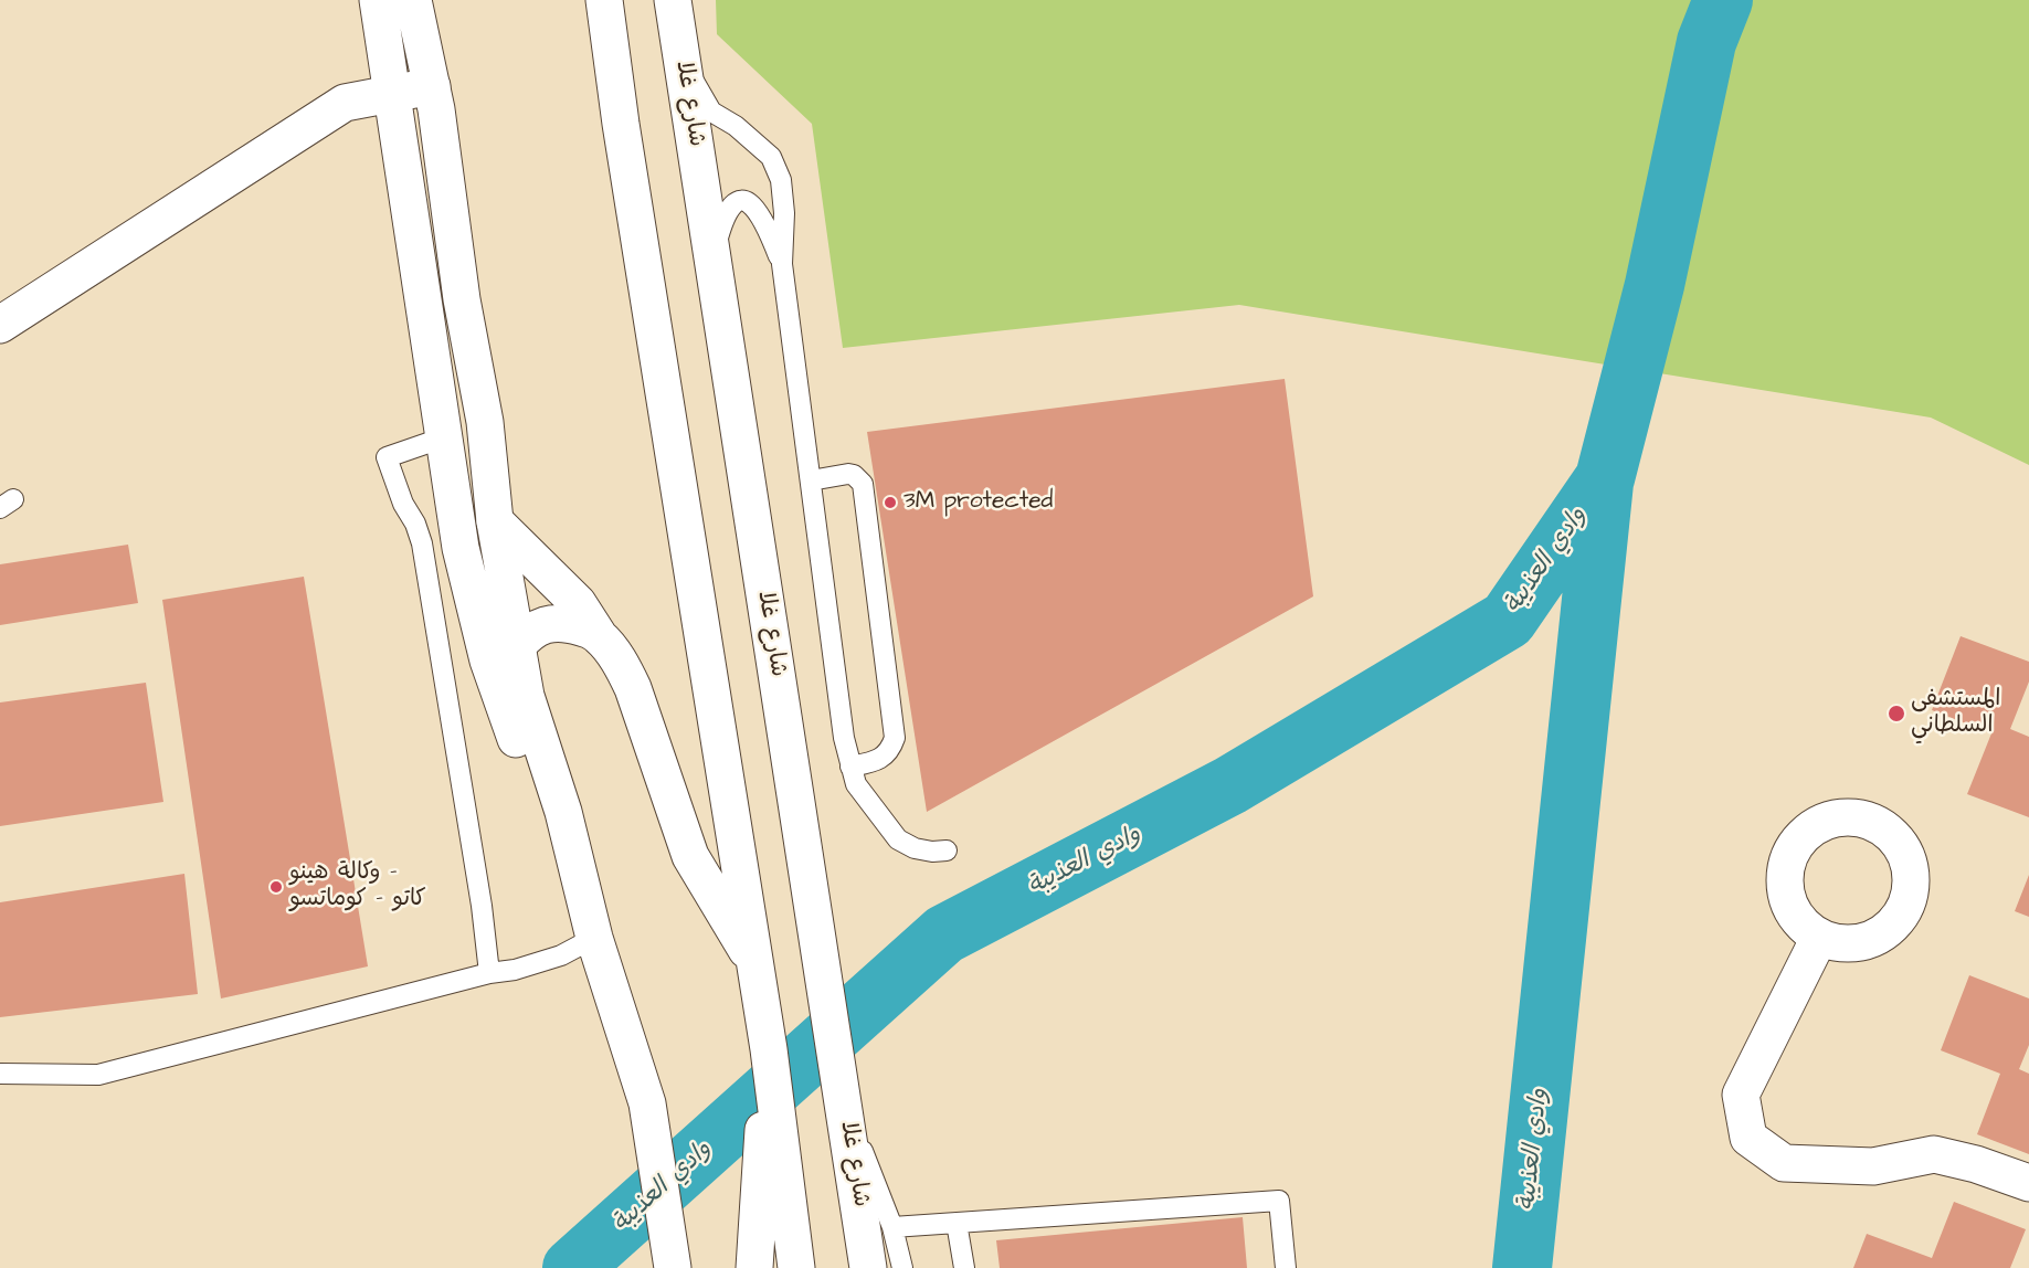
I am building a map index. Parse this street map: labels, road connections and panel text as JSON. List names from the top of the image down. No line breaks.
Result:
{"streets":{"main road":["شارع غلا"]},"water":["وادي العذيبة"],"places":["3M protected","المستشفى السلطاني","وكالة هينو - كاتو - كوماتسو"]}
